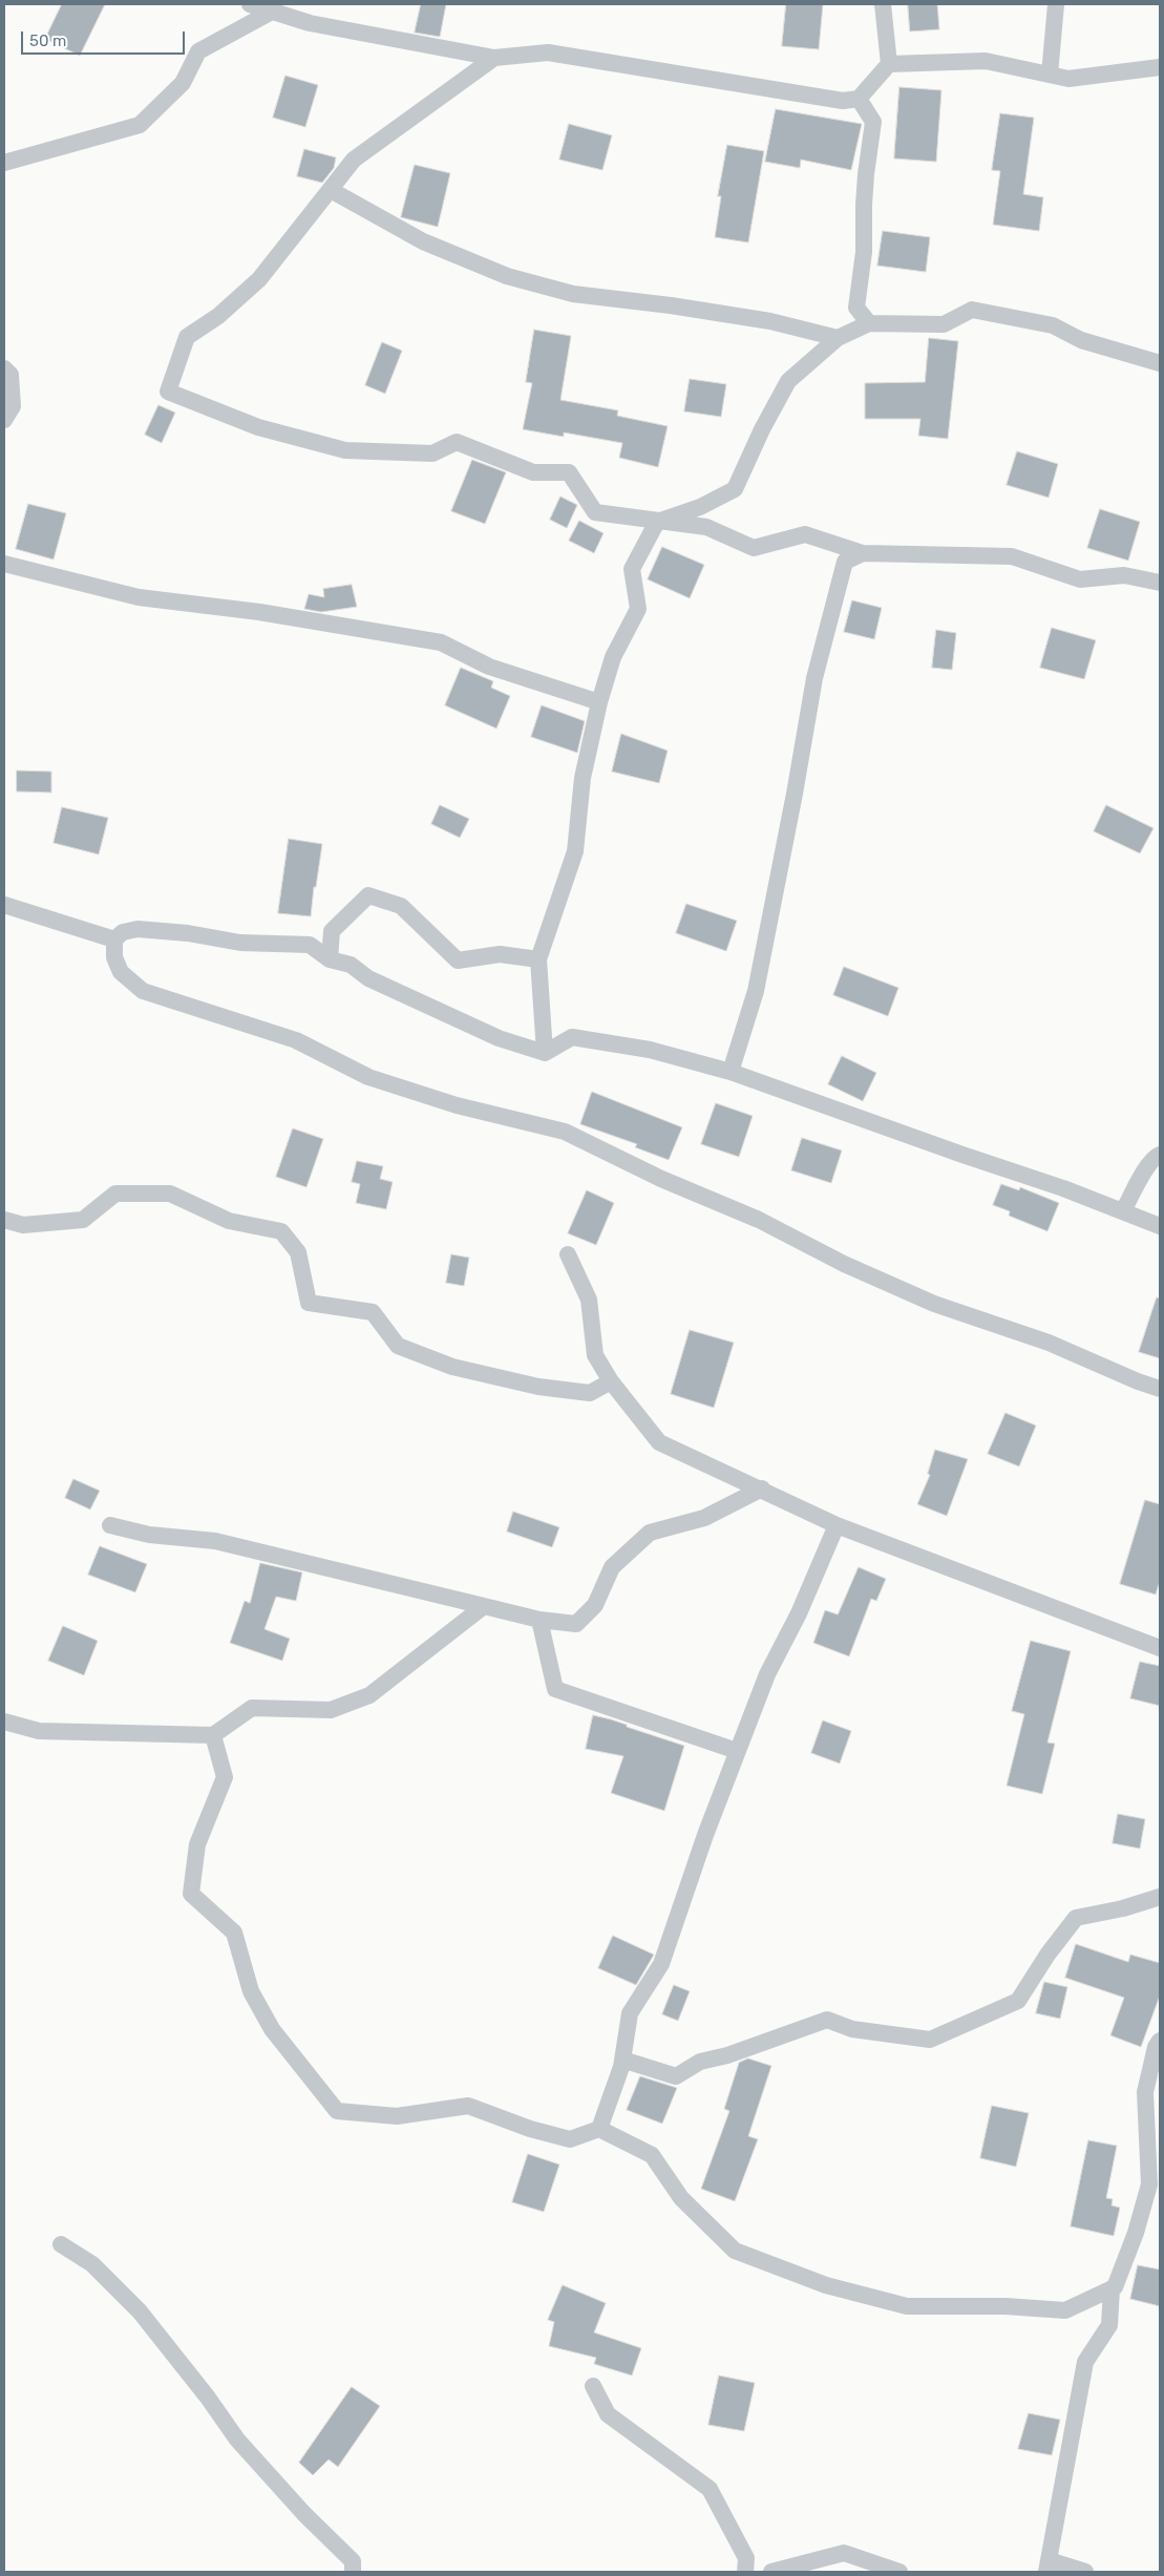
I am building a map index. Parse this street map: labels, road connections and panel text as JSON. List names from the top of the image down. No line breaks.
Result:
{"scale_bar":"50 m"}
